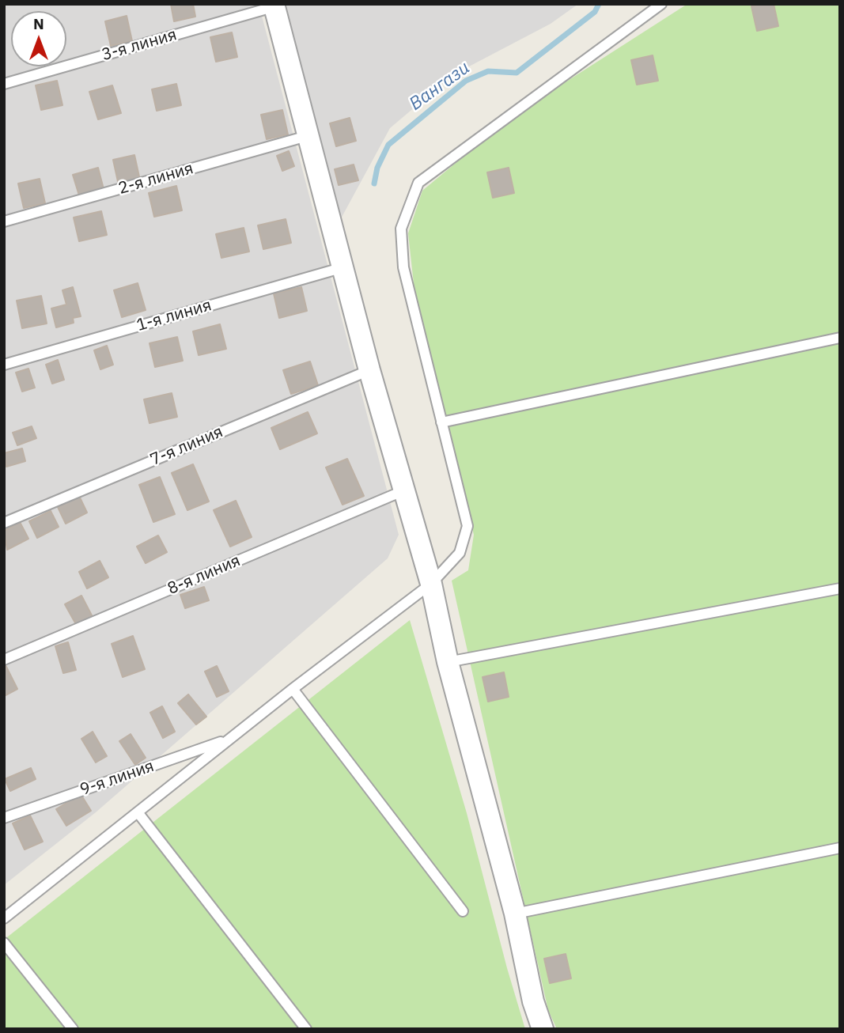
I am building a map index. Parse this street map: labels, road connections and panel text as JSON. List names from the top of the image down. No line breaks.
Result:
{"streets":{"lane":["3-я линия","2-я линия","1-я линия","7-я линия","8-я линия","9-я линия"]},"water":["Вангази"],"north":"top"}
